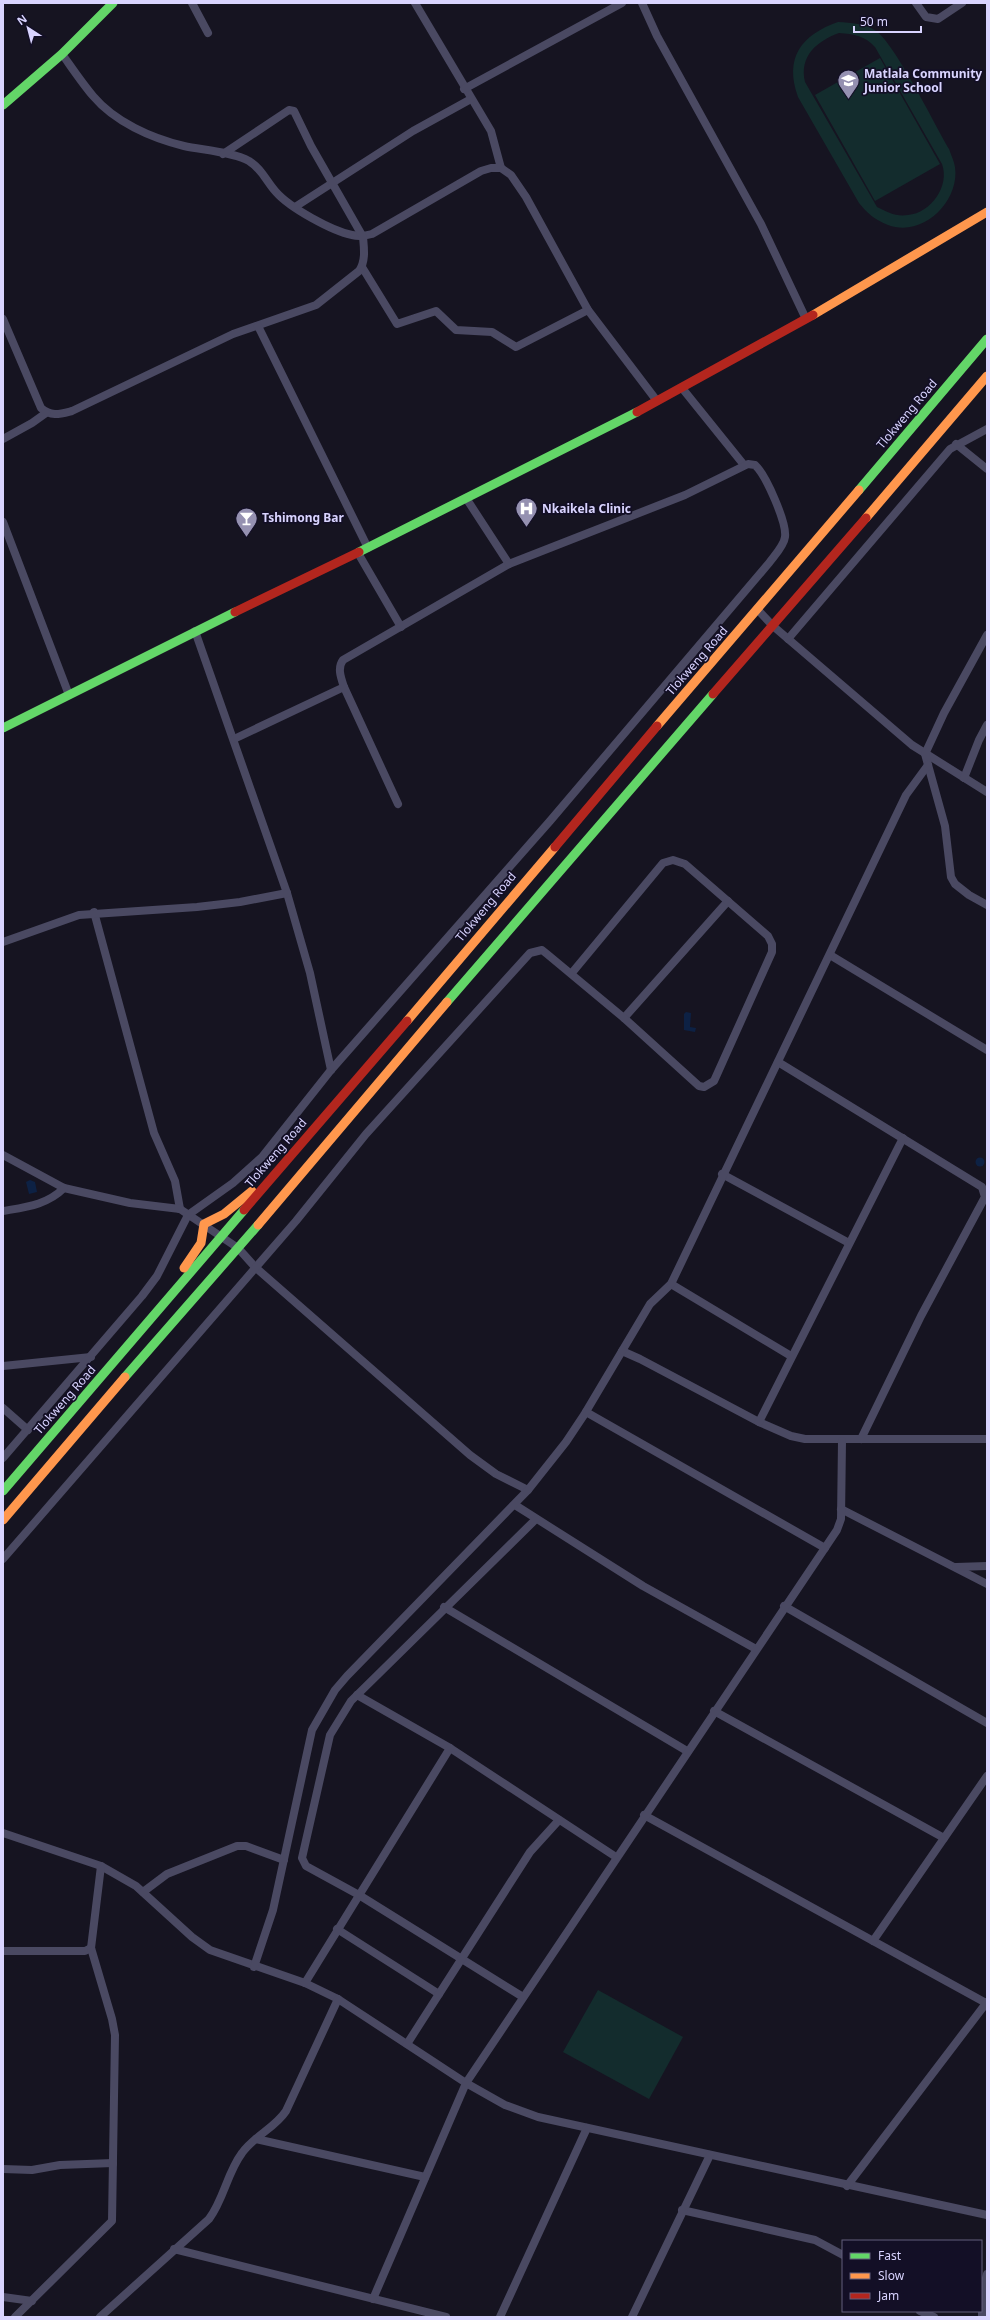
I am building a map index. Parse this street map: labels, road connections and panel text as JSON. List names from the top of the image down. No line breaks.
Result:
{"streets":{"main road":["Tlokweng Road"]},"places":{"school or university":["Matlala Community Junior School"],"hospital":["Nkaikela Clinic"],"bar":["Tshimong Bar"]},"legend":["Fast","Slow","Jam"],"scale_bar":"50 m","north":"top left"}
